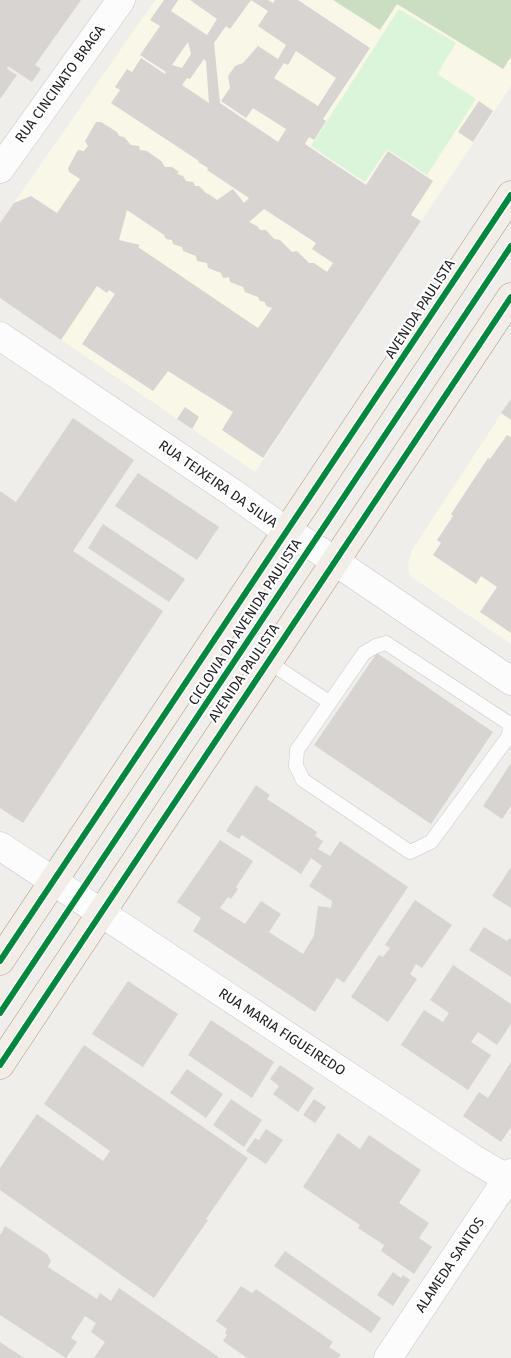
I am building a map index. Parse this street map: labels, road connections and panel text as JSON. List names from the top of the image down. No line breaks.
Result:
{"streets":{"main road":["AVENIDA PAULISTA"],"street":["RUA CINCINATO BRAGA","RUA TEIXEIRA DA SILVA","RUA MARIA FIGUEIREDO","ALAMEDA SANTOS"],"cycle path":["CICLOVIA DA AVENIDA PAULISTA"]},"crossings":[["AVENIDA PAULISTA","RUA TEIXEIRA DA SILVA"],["AVENIDA PAULISTA","RUA MARIA FIGUEIREDO"],["RUA MARIA FIGUEIREDO","ALAMEDA SANTOS"]]}
